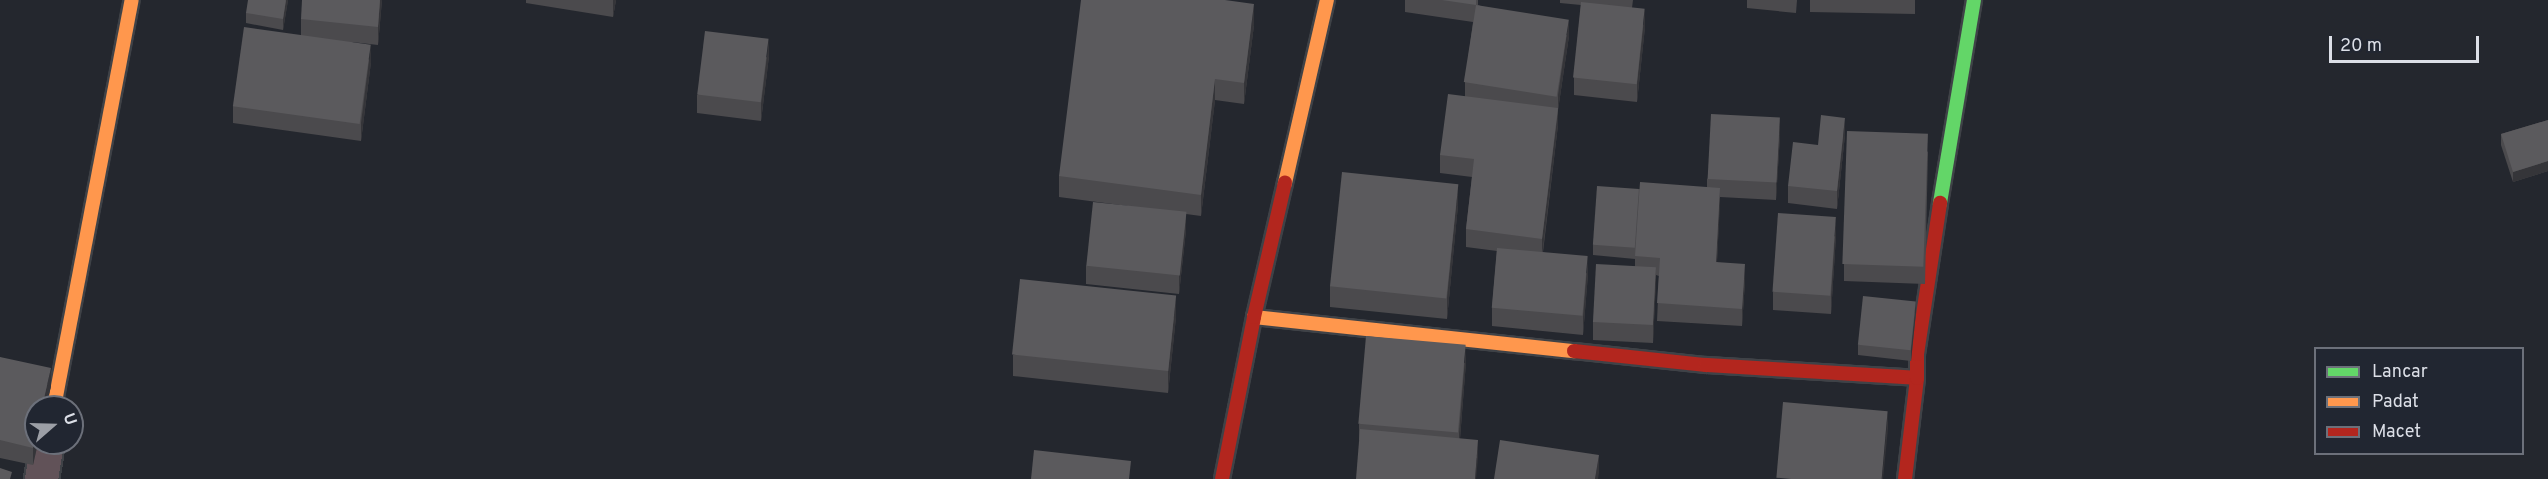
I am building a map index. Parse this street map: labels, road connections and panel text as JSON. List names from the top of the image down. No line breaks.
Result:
{"legend":["Lancar","Padat","Macet"],"scale_bar":"20 m","north":"right"}
